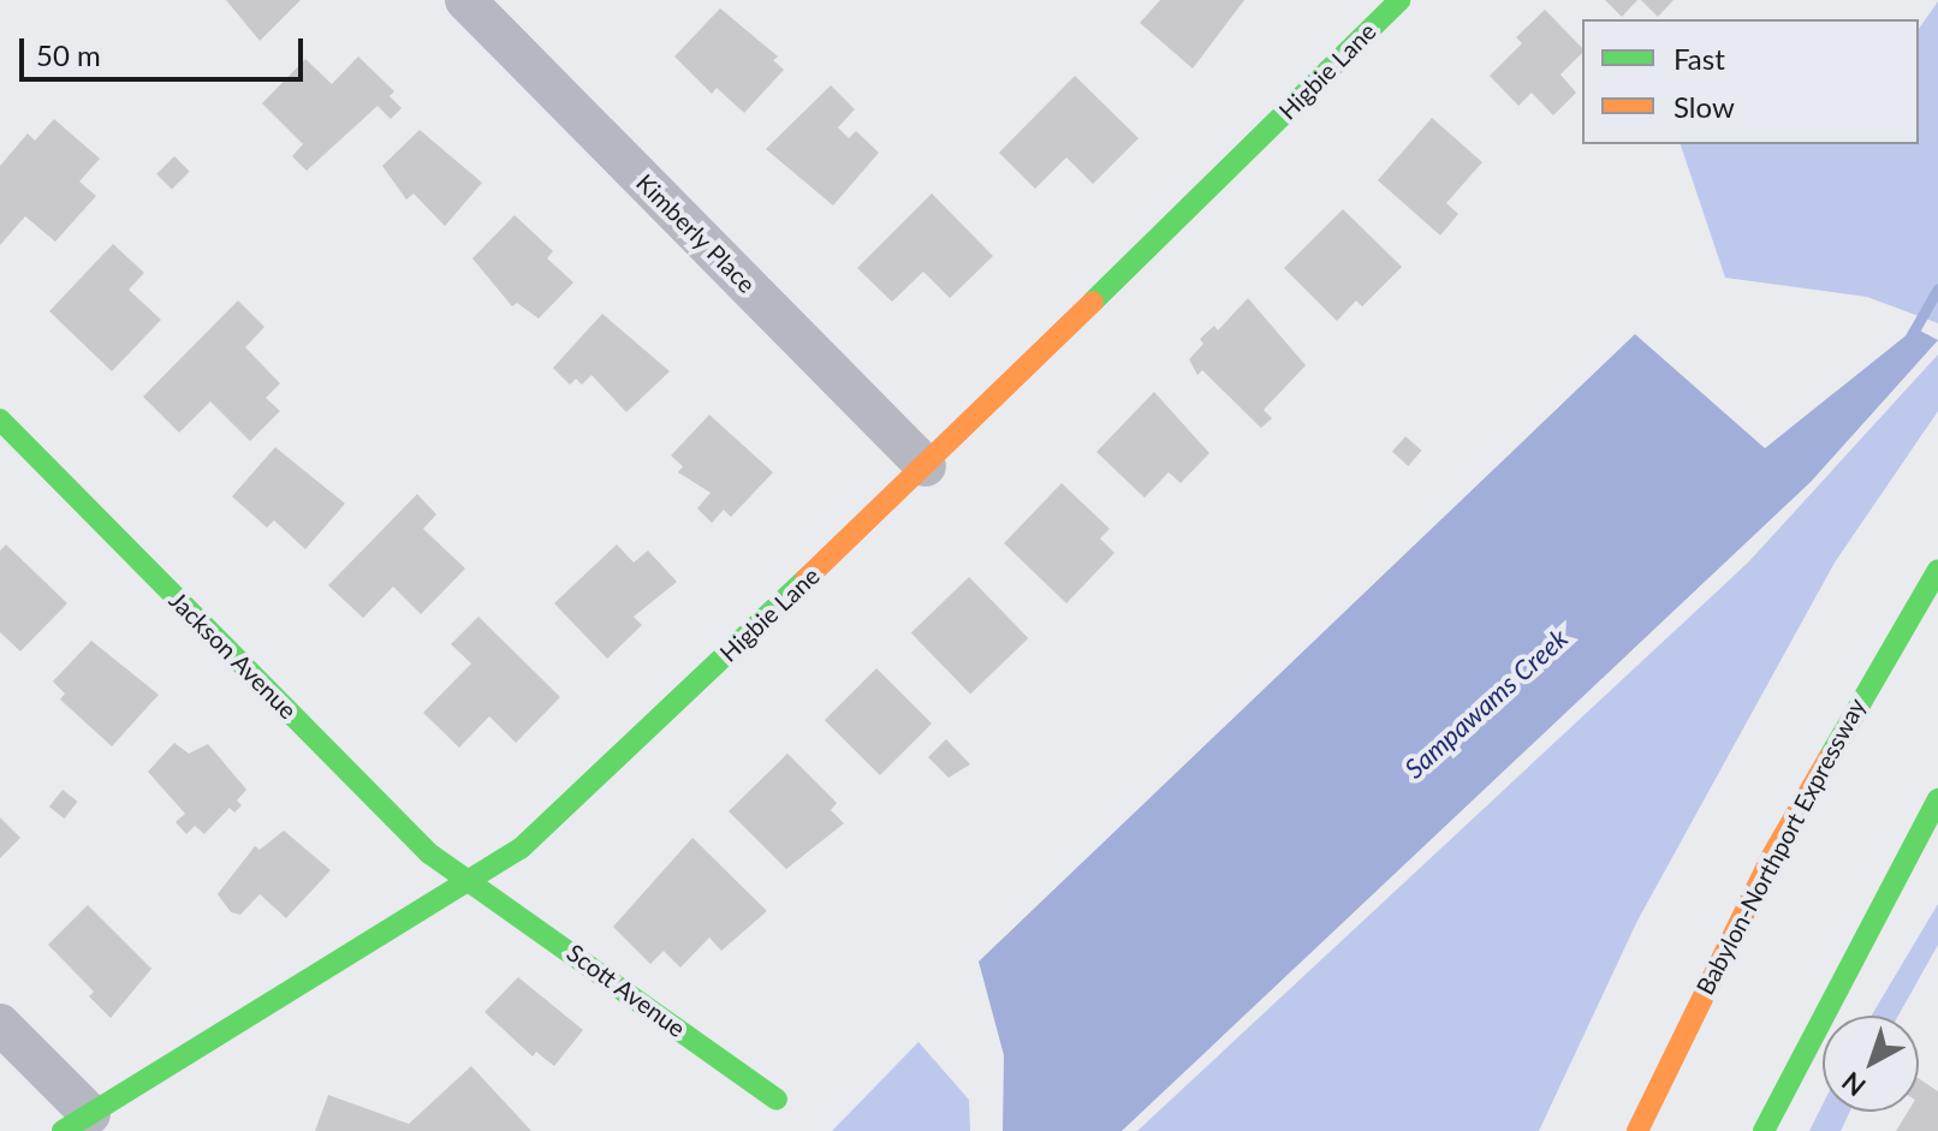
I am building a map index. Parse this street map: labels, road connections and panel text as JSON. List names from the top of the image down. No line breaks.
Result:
{"streets":{"street":["Higbie Lane","Kimberly Place","Jackson Avenue","Babylon-Northport Expressway","Scott Avenue"]},"crossings":[["Higbie Lane","Kimberly Place"],["Higbie Lane","Jackson Avenue"],["Higbie Lane","Scott Avenue"],["Jackson Avenue","Scott Avenue"]],"water":["Sampawams Creek"],"legend":["Fast","Slow"],"scale_bar":"50 m","north":"bottom left"}
